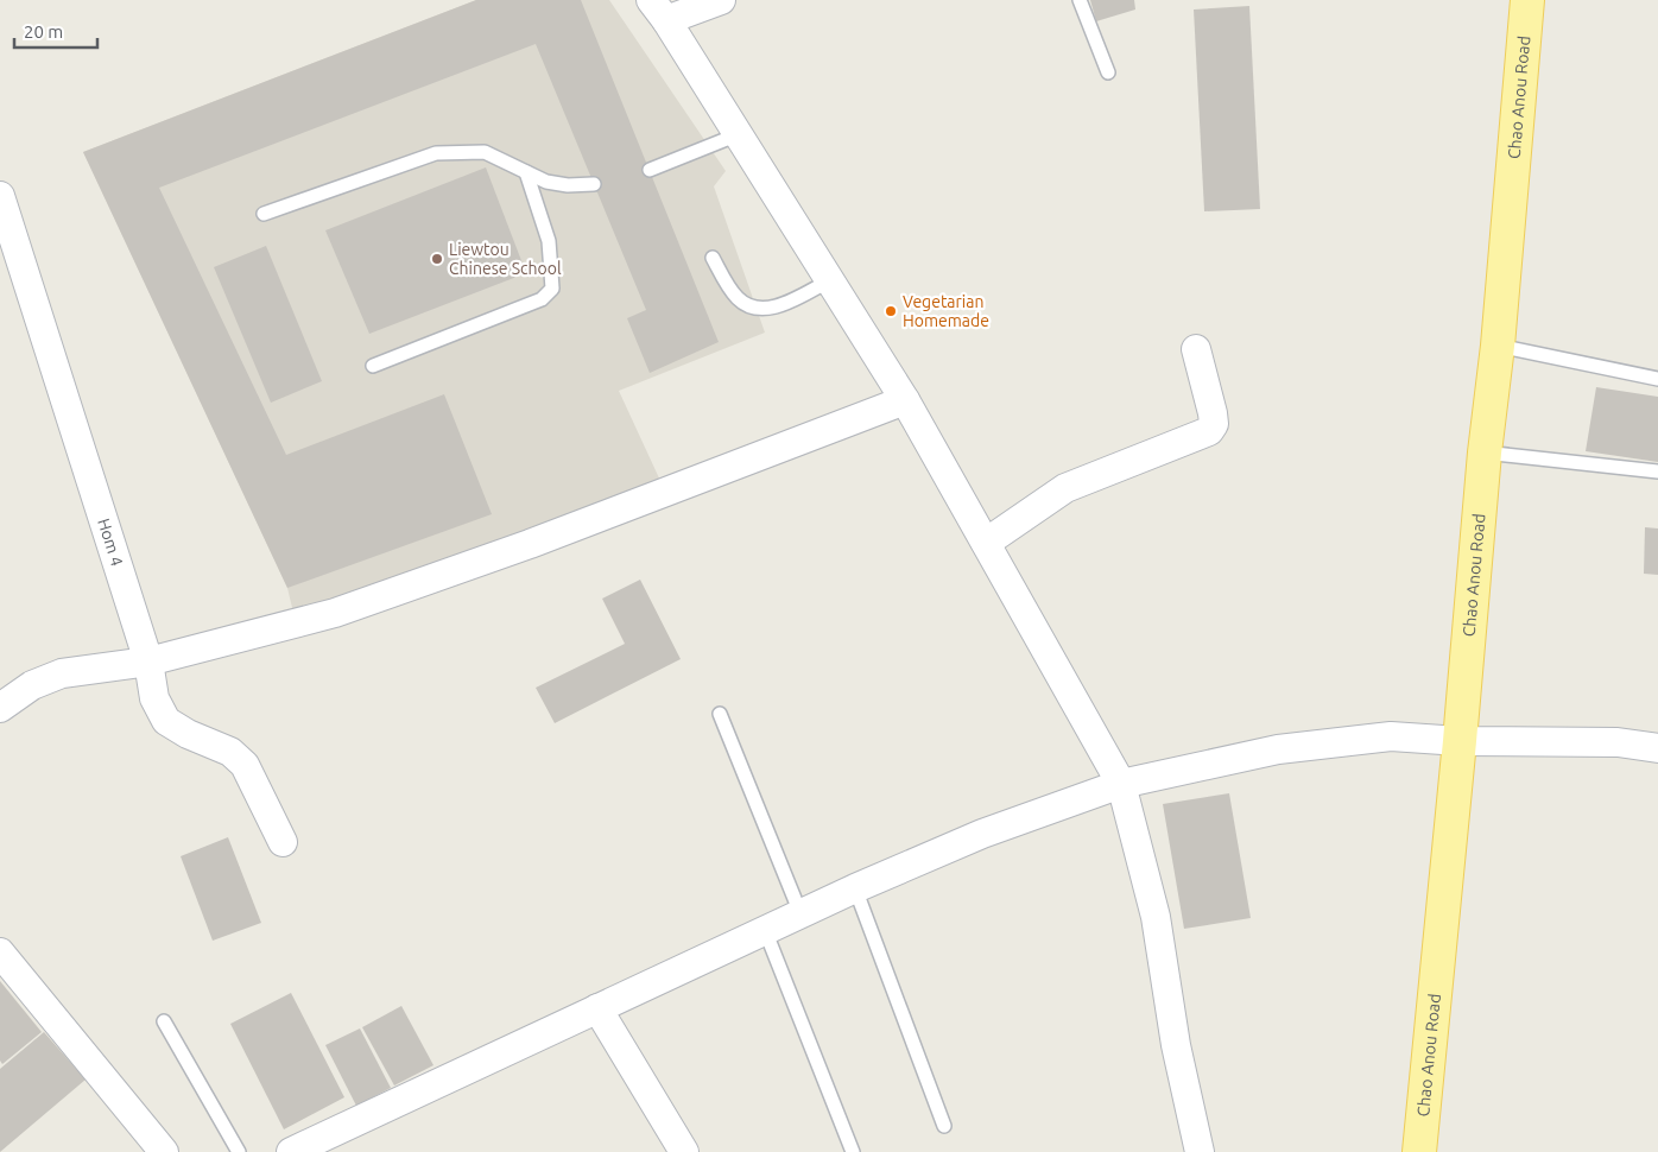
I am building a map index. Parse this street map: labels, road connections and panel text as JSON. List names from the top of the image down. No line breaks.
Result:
{"streets":{"main road":["Chao Anou Road"],"street":["Hom 4"]},"places":["Liewtou Chinese School","Vegetarian Homemade"],"scale_bar":"20 m"}
